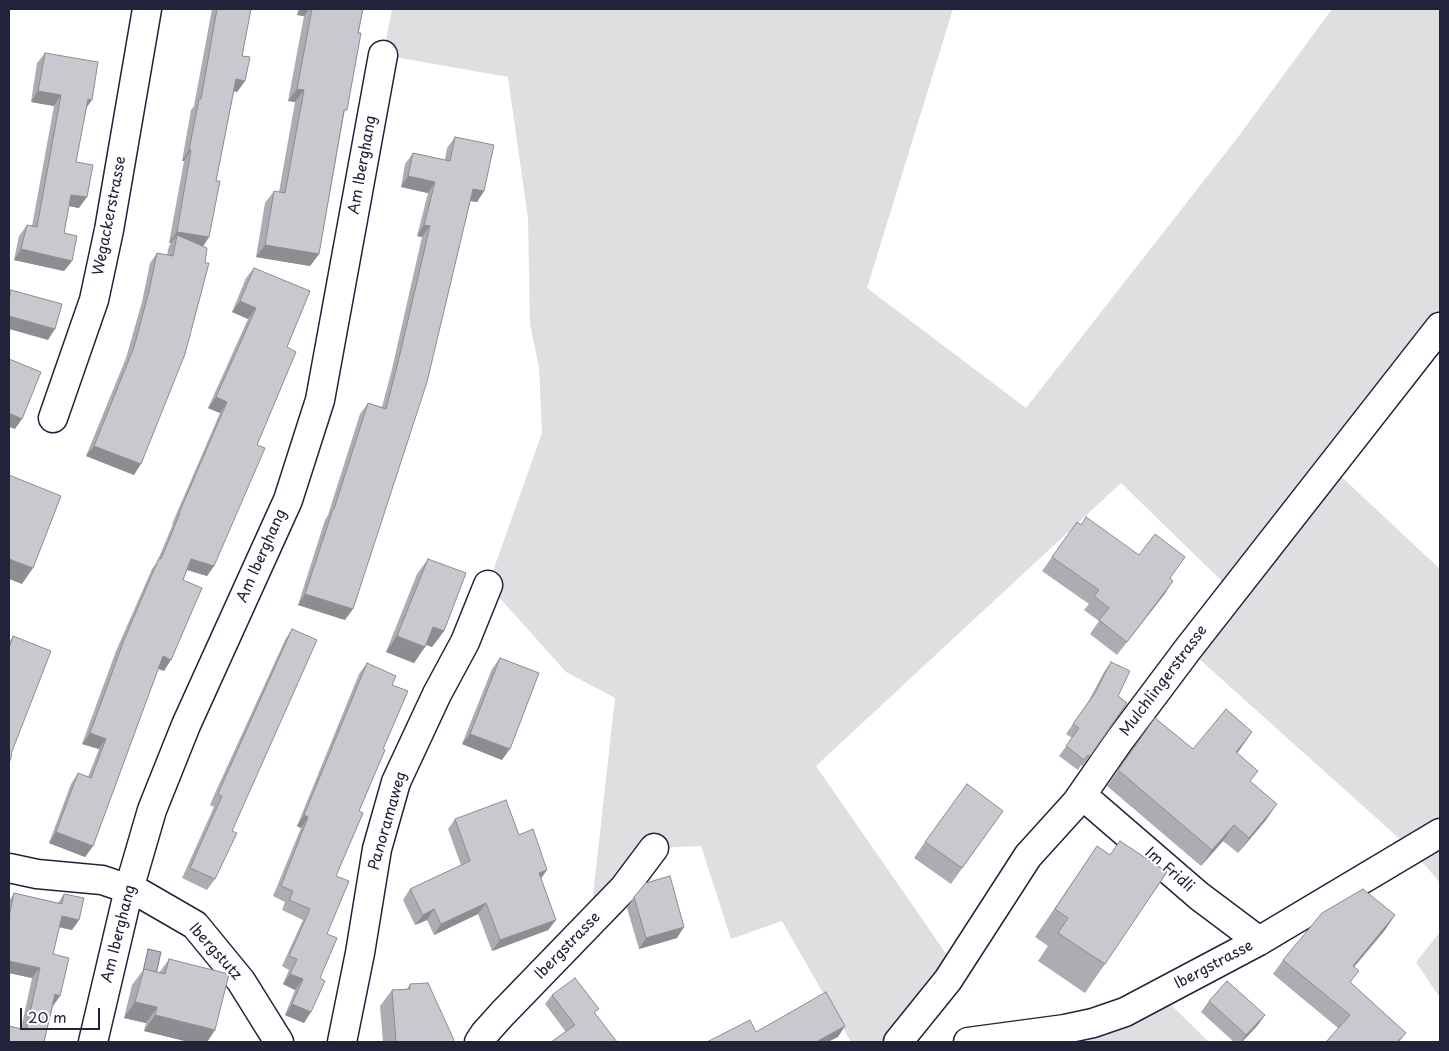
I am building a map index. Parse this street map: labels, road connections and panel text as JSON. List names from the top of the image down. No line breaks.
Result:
{"streets":{"street":["Am Iberghang","Wegackerstrasse","Mulchlingerstrasse","Panoramaweg","Im Fridli","Ibergstrasse","Ibergstutz"]},"crossings":[["Am Iberghang","Ibergstutz"],["Mulchlingerstrasse","Im Fridli"],["Im Fridli","Ibergstrasse"]],"scale_bar":"20 m"}
